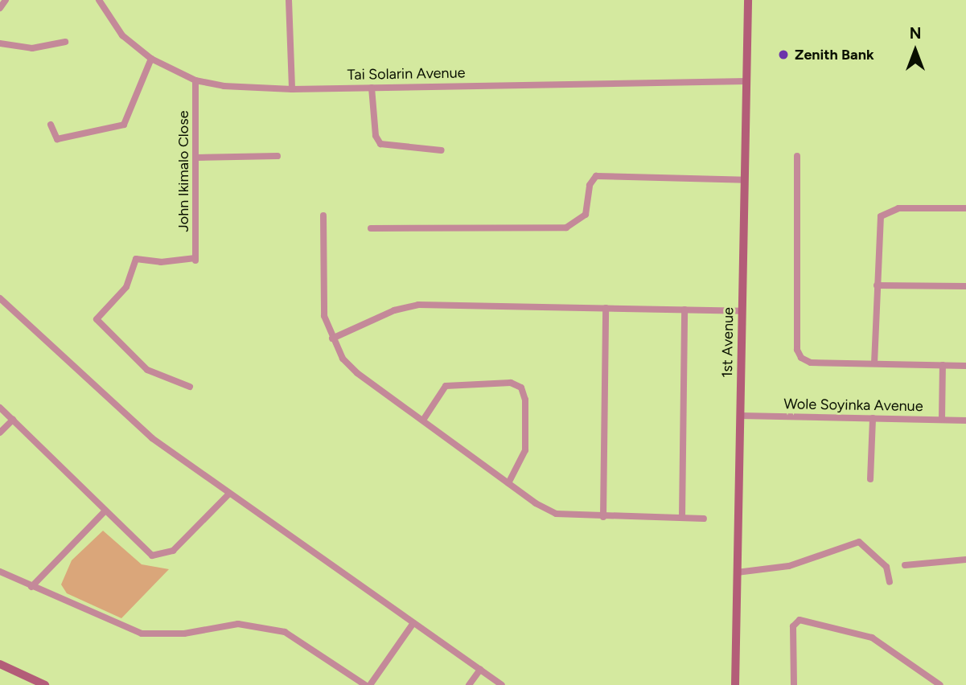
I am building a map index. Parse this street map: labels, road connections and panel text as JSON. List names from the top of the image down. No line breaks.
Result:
{"streets":{"street":["Tai Solarin Avenue","John Ikimalo Close","1st Avenue","Wole Soyinka Avenue"]},"crossings":[["Tai Solarin Avenue","John Ikimalo Close"],["Tai Solarin Avenue","1st Avenue"],["1st Avenue","Wole Soyinka Avenue"]],"places":["Zenith Bank"],"north":"top"}
